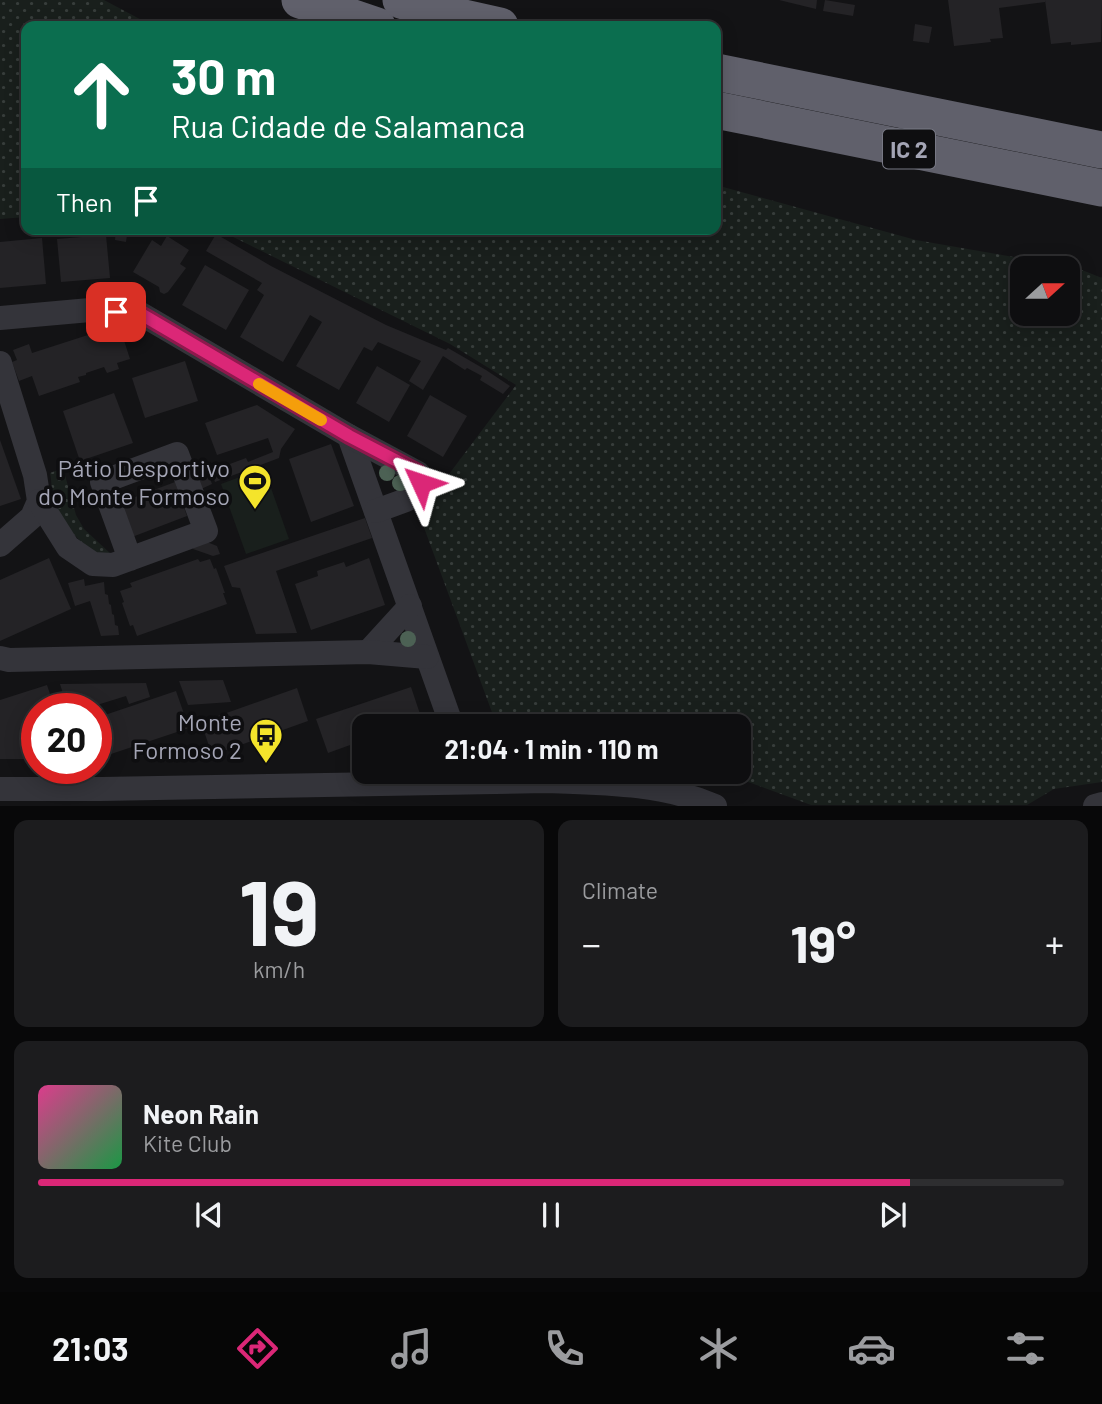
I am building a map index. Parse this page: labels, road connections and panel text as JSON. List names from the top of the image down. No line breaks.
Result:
{"streets":{"highway":["IC 2"]},"places":{"sports":["Pátio Desportivo do Monte Formoso"],"bus stop":["Monte Formoso 2"]},"north":"right","page":{"turn":["30 m","Rua Cidade de Salamanca"],"then":"Then","limit":"20","trip":"21:04 · 1 min · 110 m","tile":[["19","km/h"],"Climate"],"heat":["−","19°","+"],"song":["Neon Rain","Kite Club"],"tabs":"21:03"}}
